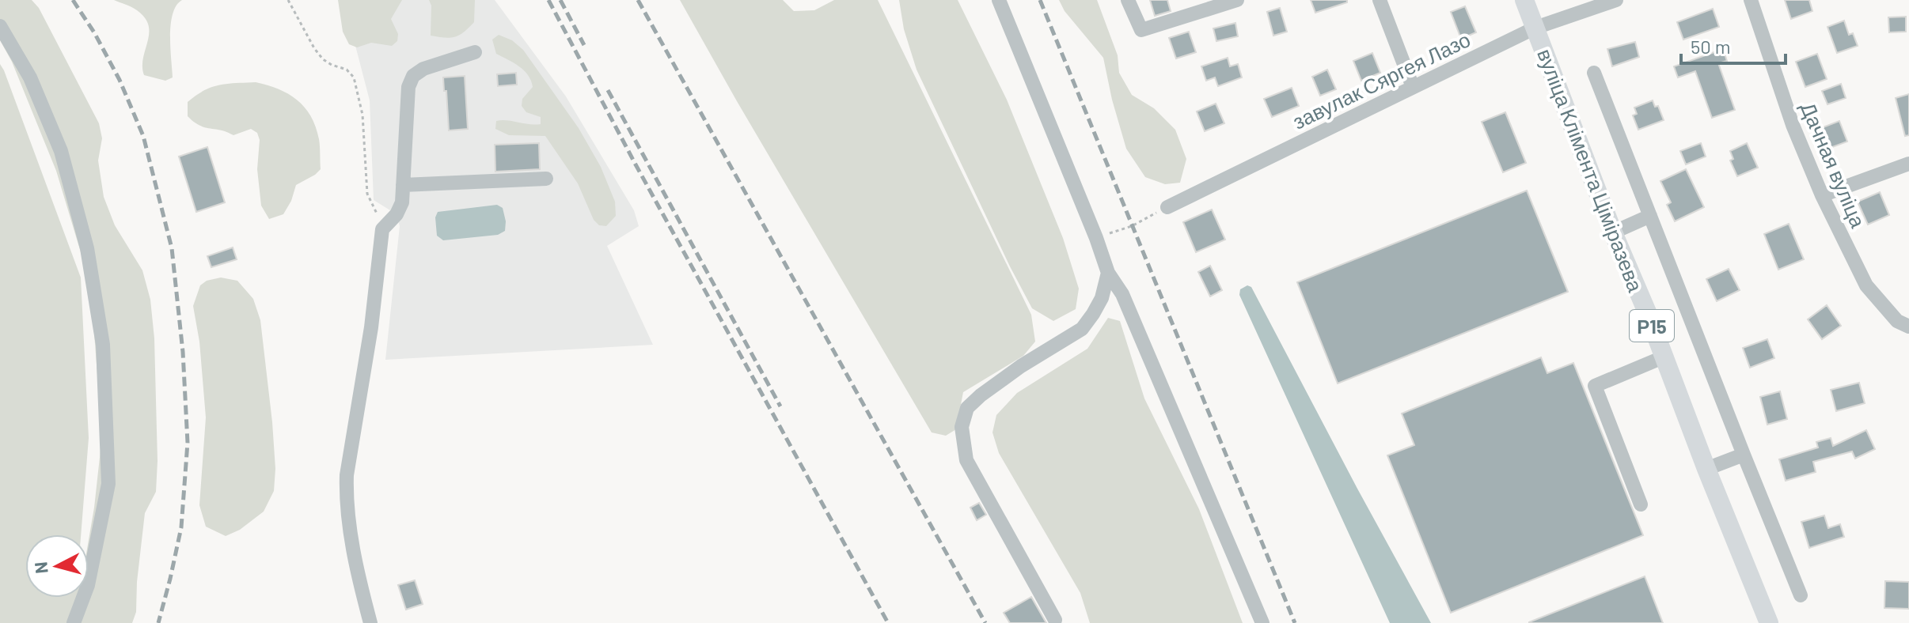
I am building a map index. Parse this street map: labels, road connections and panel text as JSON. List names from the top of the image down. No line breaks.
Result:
{"streets":{"main road":["вуліца Клімента Ціміразева","Р15"],"street":["завулак Сяргея Лазо","Дачная вуліца"]},"crossings":[["завулак Сяргея Лазо","вуліца Клімента Ціміразева"]],"scale_bar":"50 m","north":"left"}
